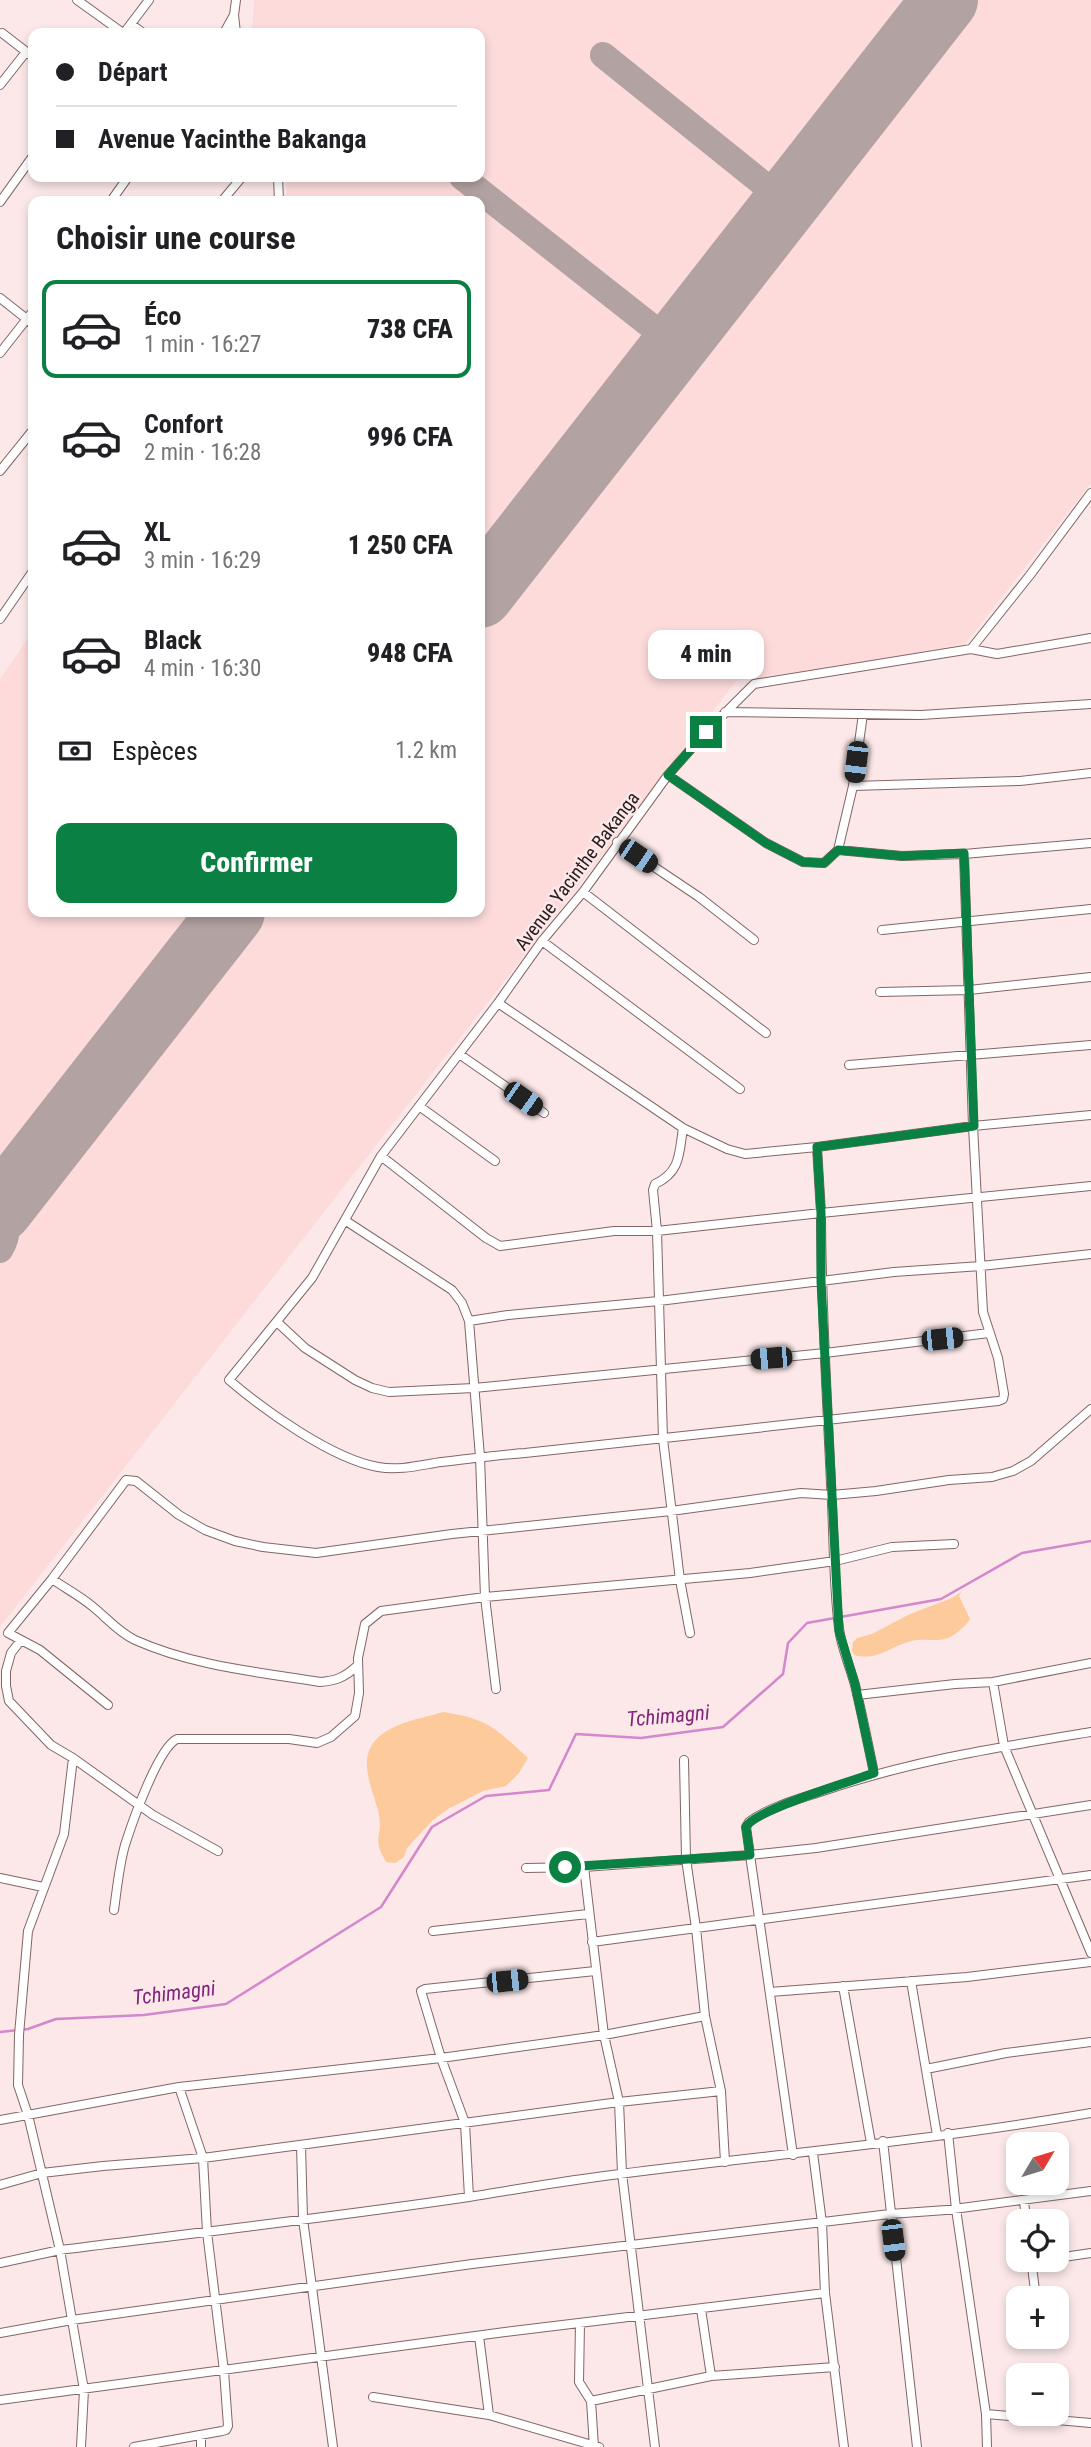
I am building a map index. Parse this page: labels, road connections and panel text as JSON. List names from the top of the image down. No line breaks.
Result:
{"streets":{"street":["Avenue Yacinthe Bakanga"]},"water":["Tchimagni"],"north":"top right","page":{"banner":["Départ","Avenue Yacinthe Bakanga"],"heading":"Choisir une course","list":[{"name":"Éco","note":"1 min · 16:27","value":"738 CFA"},{"name":"Confort","note":"2 min · 16:28","value":"996 CFA"},{"name":"XL","note":"3 min · 16:29","value":"1 250 CFA"},{"name":"Black","note":"4 min · 16:30","value":"948 CFA"}],"bubble":"4 min","pay":["Espèces","1.2 km"],"buttons":"Confirmer","map_buttons":["+","−"]}}
